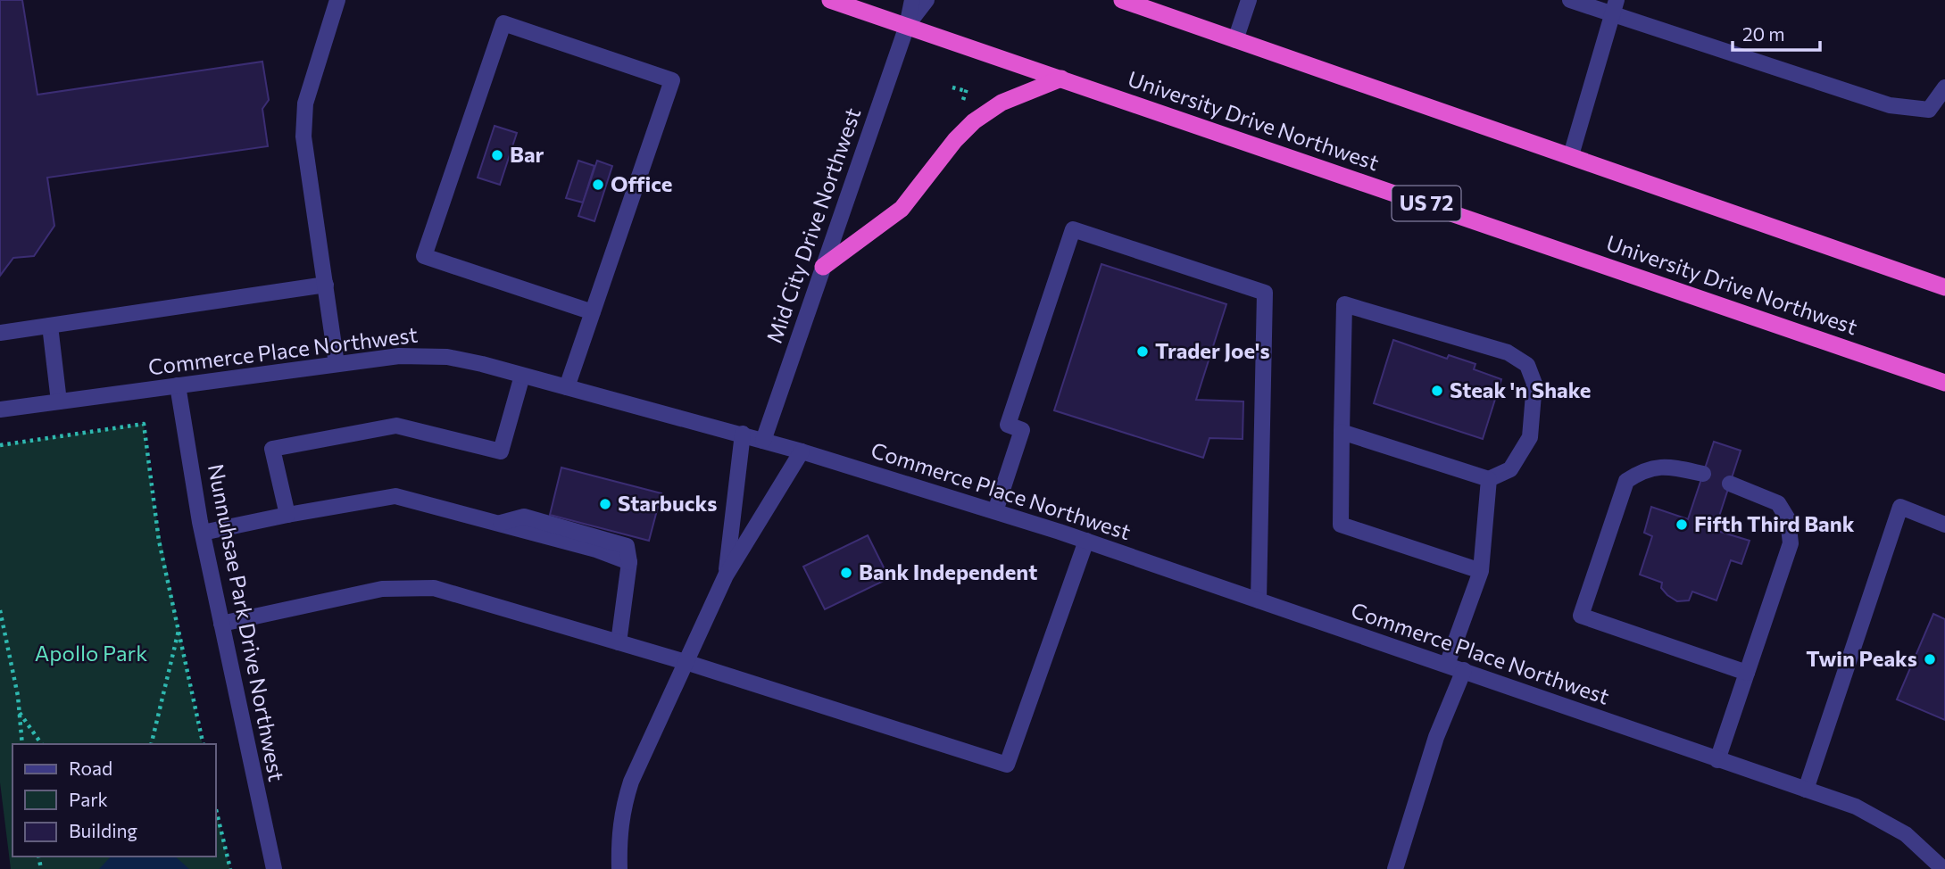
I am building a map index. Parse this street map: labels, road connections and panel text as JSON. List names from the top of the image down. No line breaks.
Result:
{"streets":{"highway":["University Drive Northwest","US 72"],"street":["Mid City Drive Northwest","Commerce Place Northwest","Nunnuhsae Park Drive Northwest"]},"crossings":[["University Drive Northwest","Mid City Drive Northwest"],["Mid City Drive Northwest","Commerce Place Northwest"],["Commerce Place Northwest","Nunnuhsae Park Drive Northwest"]],"parks":["Apollo Park"],"places":["Bar","Office","Trader Joe's","Steak 'n Shake","Starbucks","Fifth Third Bank","Bank Independent","Twin Peaks"],"legend":["Road","Park","Building"],"scale_bar":"20 m"}
